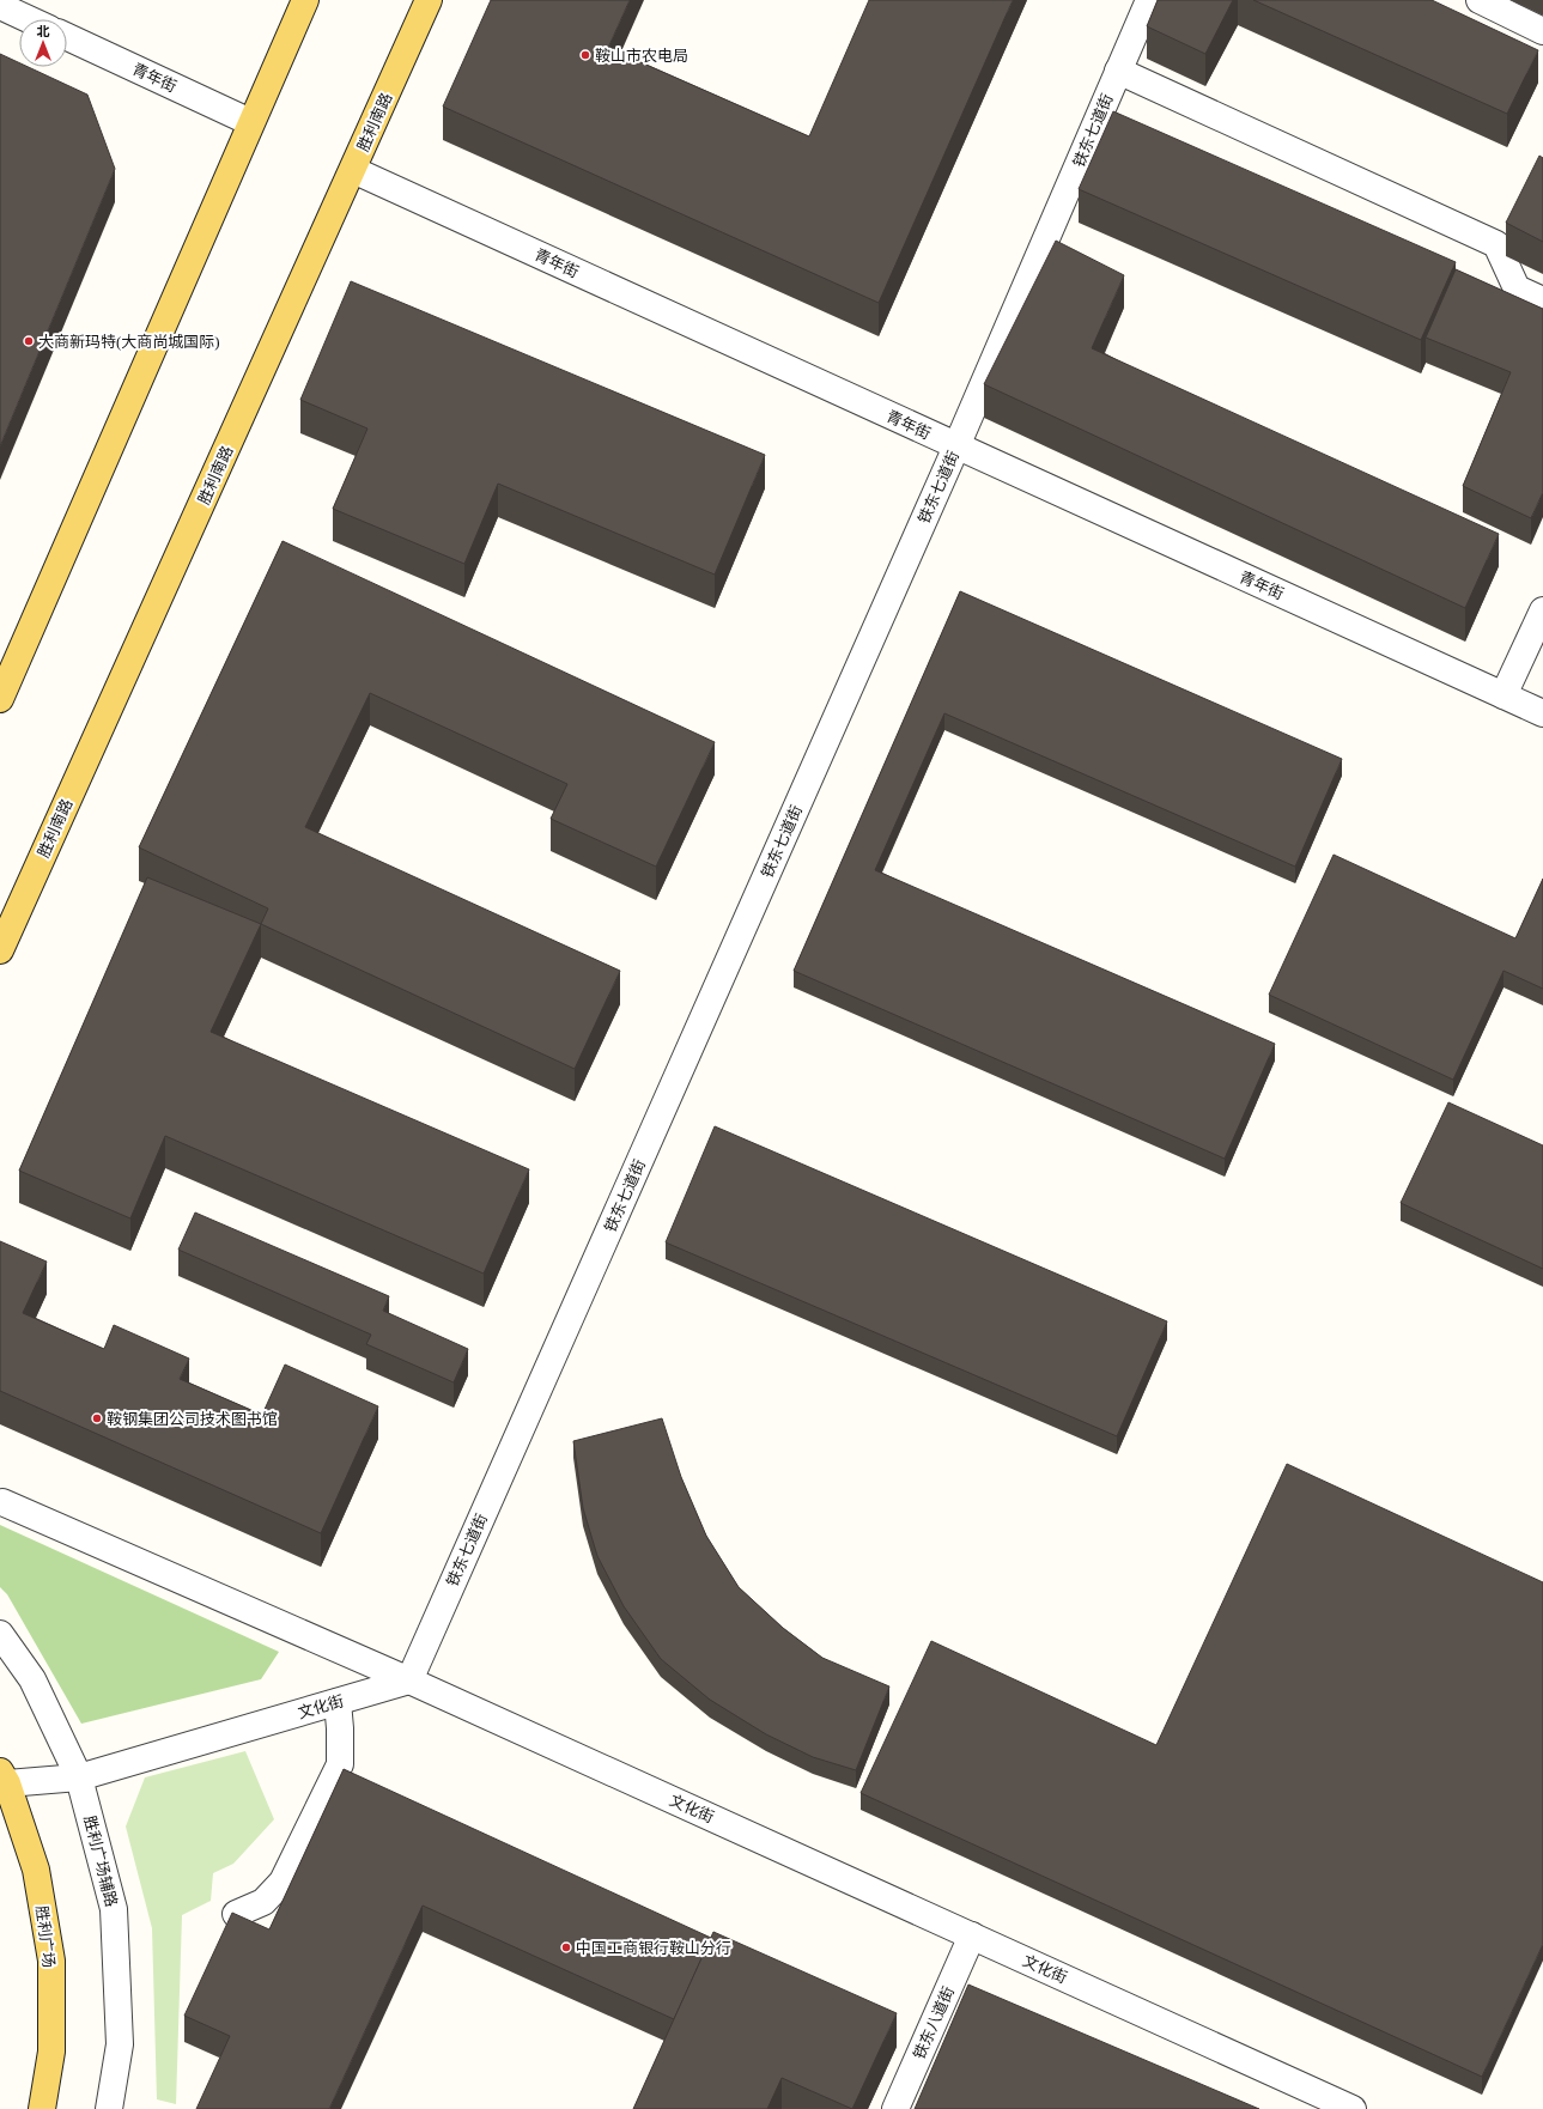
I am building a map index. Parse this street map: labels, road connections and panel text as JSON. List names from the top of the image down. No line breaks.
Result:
{"streets":{"main road":["胜利南路","胜利广场"],"street":["青年街","铁东七道街","文化街","胜利广场辅路","铁东八道街"]},"crossings":[["青年街","胜利南路"],["青年街","铁东七道街"],["铁东七道街","文化街"],["文化街","胜利广场辅路"],["文化街","胜利广场"],["文化街","铁东八道街"]],"places":["鞍山市农电局","大商新玛特(大商尚城国际)","鞍钢集团公司技术图书馆","中国工商银行鞍山分行"],"north":"top"}
